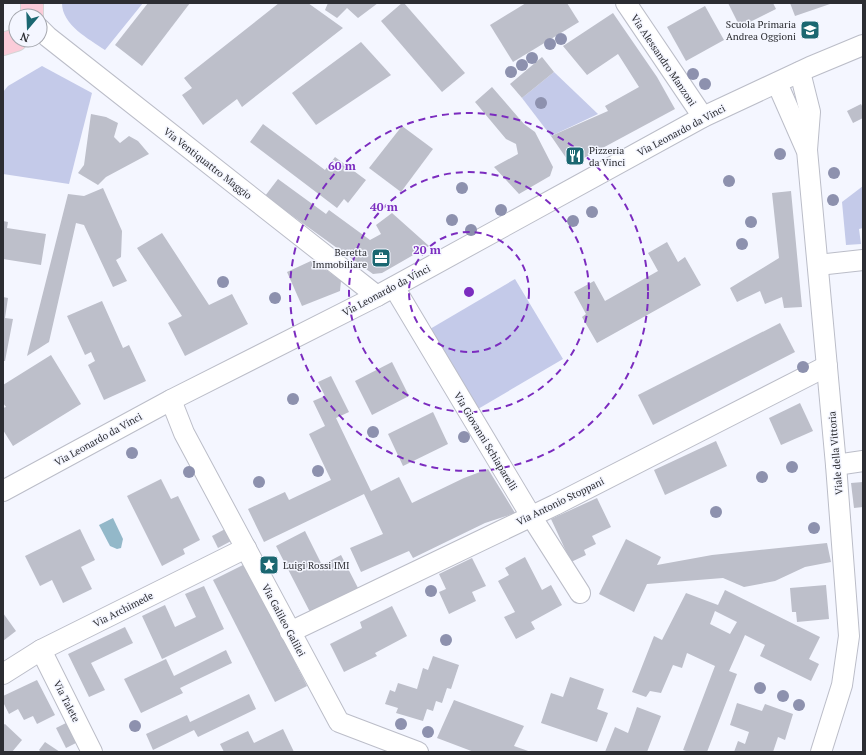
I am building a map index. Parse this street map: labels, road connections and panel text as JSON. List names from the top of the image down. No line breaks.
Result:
{"streets":{"street":["Via Alessandro Manzoni","Via Leonardo da Vinci","Via Ventiquattro Maggio","Via Giovanni Schiaparelli","Viale della Vittoria","Via Antonio Stoppani","Via Archimede","Via Galileo Galilei","Via Talete"]},"crossings":[["Via Alessandro Manzoni","Via Leonardo da Vinci"],["Via Leonardo da Vinci","Via Ventiquattro Maggio"],["Via Leonardo da Vinci","Via Giovanni Schiaparelli"],["Via Leonardo da Vinci","Viale della Vittoria"],["Via Leonardo da Vinci","Via Galileo Galilei"],["Via Ventiquattro Maggio","Via Giovanni Schiaparelli"],["Via Giovanni Schiaparelli","Via Antonio Stoppani"],["Viale della Vittoria","Via Antonio Stoppani"],["Via Antonio Stoppani","Via Galileo Galilei"],["Via Archimede","Via Galileo Galilei"],["Via Archimede","Via Talete"]],"places":{"school or university":["Scuola Primaria Andrea Oggioni"],"restaurant":["Pizzeria da Vinci"],"office":["Beretta Immobiliare"],"place":["Luigi Rossi IMI"]},"north":"bottom","rings":["60 m","40 m","20 m"]}
